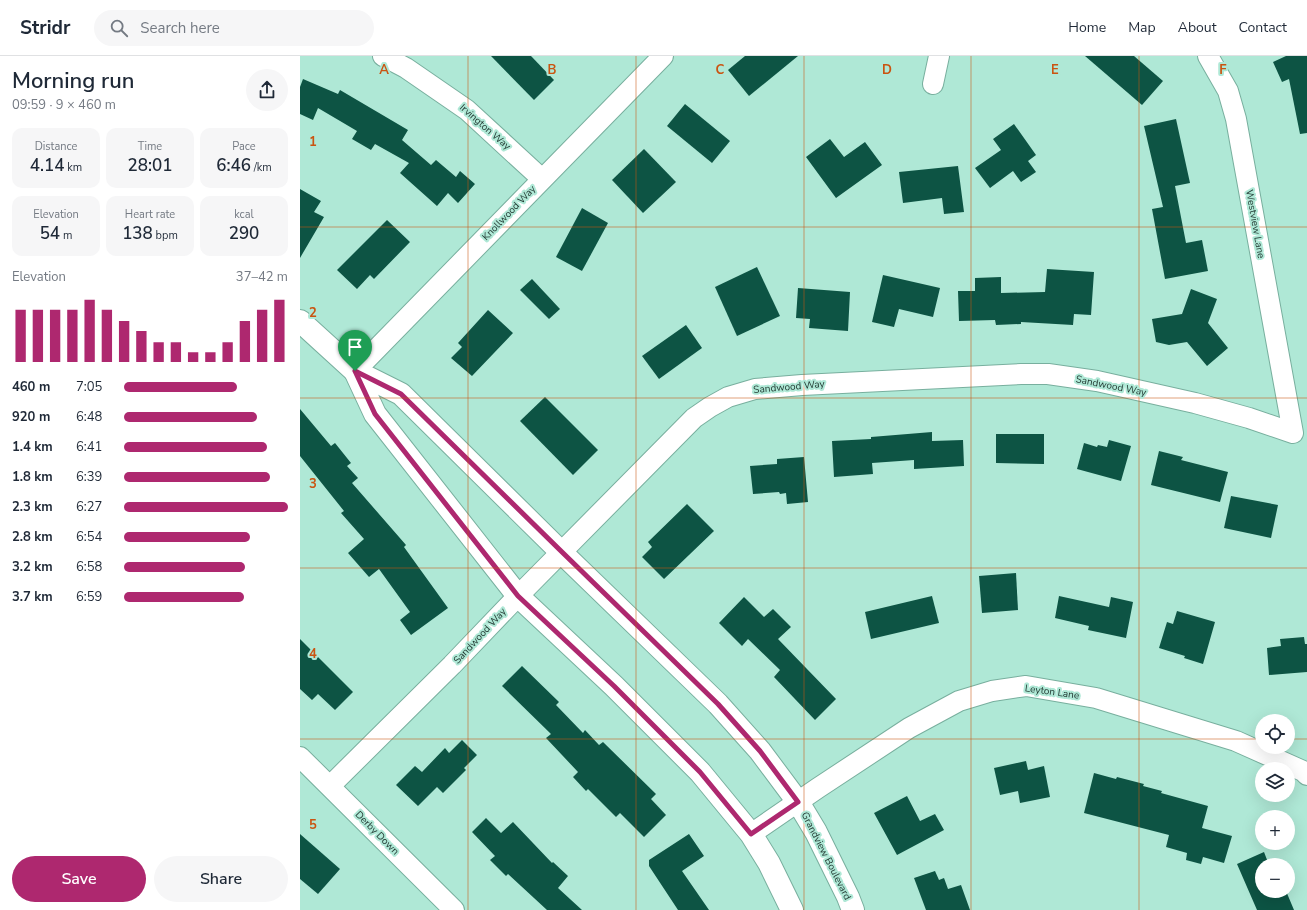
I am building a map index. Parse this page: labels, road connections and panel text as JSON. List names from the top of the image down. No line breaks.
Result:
{"streets":{"street":["Irvington Way","Knollwood Way","Westview Lane","Sandwood Way","Leyton Lane","Derby Down","Grandview Boulevard"]},"crossings":[["Irvington Way","Knollwood Way"],["Knollwood Way","Grandview Boulevard"],["Westview Lane","Sandwood Way"],["Sandwood Way","Derby Down"],["Sandwood Way","Grandview Boulevard"],["Leyton Lane","Grandview Boulevard"]],"page":{"header":"Stridr","search":"Search here","nav":["Home","Map","About","Contact"],"heading":["Morning run","09:59 · 9 × 460 m"],"stats":[["Distance","4.14 km"],["Time","28:01"],["Pace","6:46 /km"],["Elevation","54 m"],["Heart rate","138 bpm"],["kcal","290"]],"chart":["Elevation","37–42 m"],"list":[{"name":"460 m","note":"7:05"},{"name":"920 m","note":"6:48"},{"name":"1.4 km","note":"6:41"},{"name":"1.8 km","note":"6:39"},{"name":"2.3 km","note":"6:27"},{"name":"2.8 km","note":"6:54"},{"name":"3.2 km","note":"6:58"},{"name":"3.7 km","note":"6:59"}],"map_buttons":["+","−"],"buttons":["Save","Share"]},"grid":{"columns":["A","B","C","D","E","F"],"rows":["1","2","3","4","5"]}}
